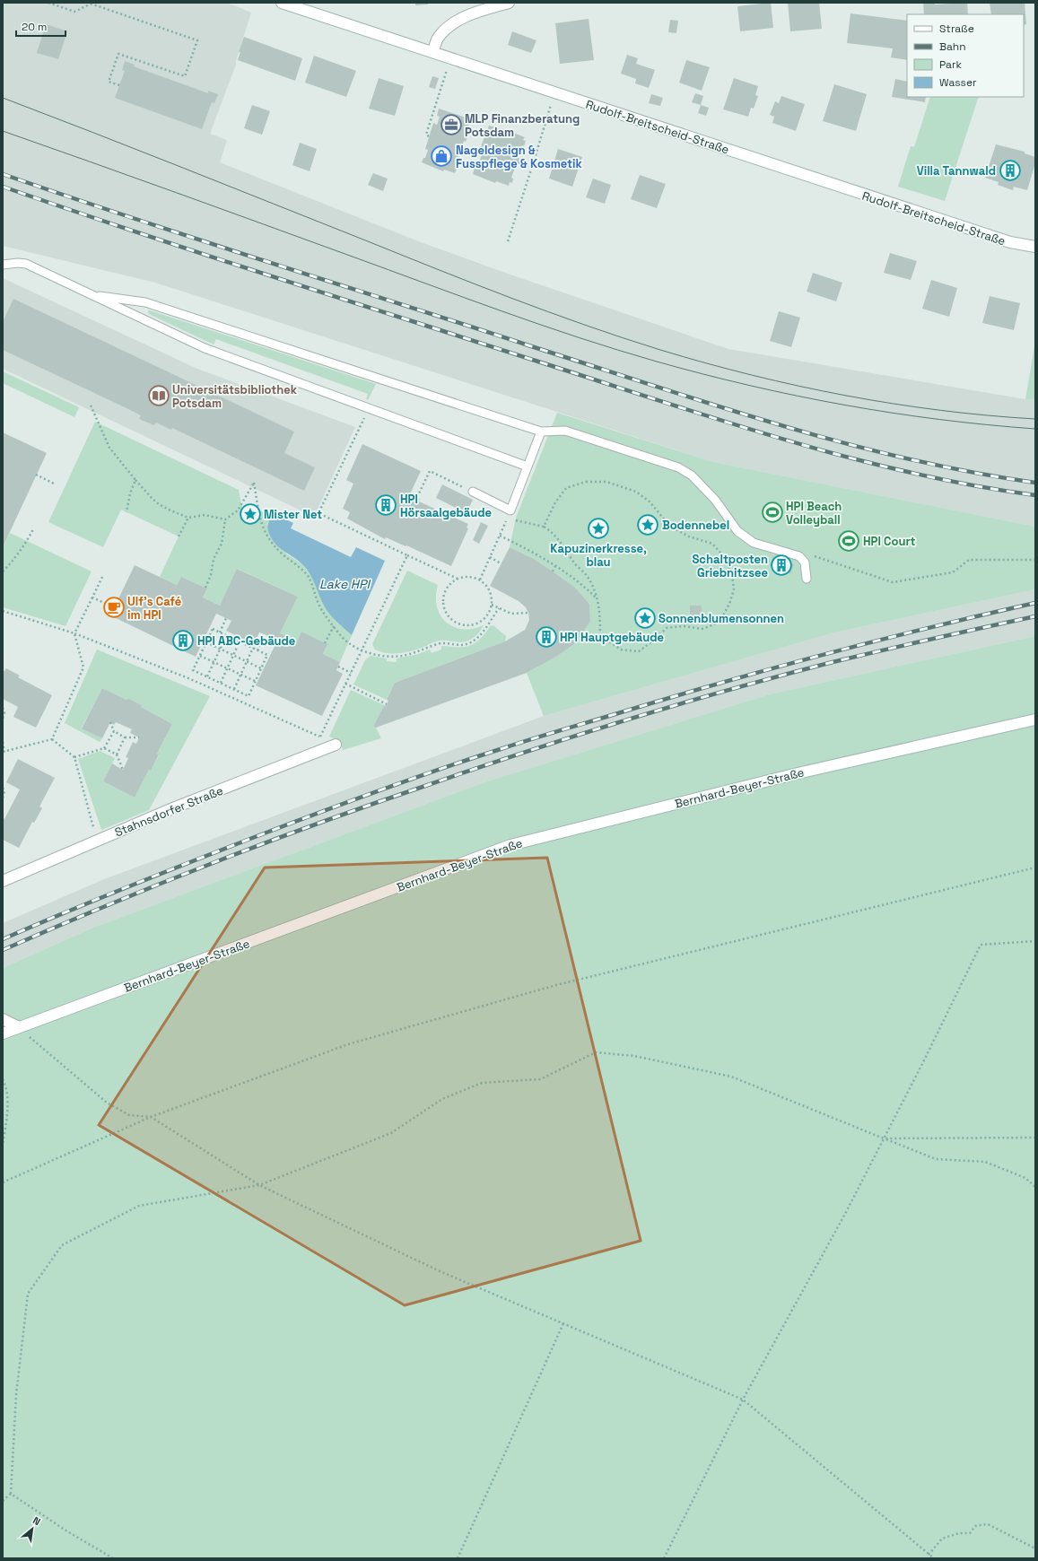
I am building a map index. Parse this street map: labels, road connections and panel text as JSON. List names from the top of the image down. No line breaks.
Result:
{"streets":{"street":["Rudolf-Breitscheid-Straße","Bernhard-Beyer-Straße","Stahnsdorfer Straße"]},"water":["Lake HPI"],"places":{"office":["MLP Finanzberatung Potsdam"],"shop":["Nageldesign & Fusspflege & Kosmetik"],"building":["Villa Tannwald","HPI Hörsaalgebäude","Schaltposten Griebnitzsee","HPI Hauptgebäude","HPI ABC-Gebäude"],"library":["Universitätsbibliothek Potsdam"],"sports":["HPI Beach Volleyball","HPI Court"],"place":["Mister Net","Bodennebel","Kapuzinerkresse, blau","Sonnenblumensonnen"],"cafe":["Ulf's Café im HPI"]},"legend":["Straße","Bahn","Park","Wasser"],"scale_bar":"20 m","north":"top right"}
